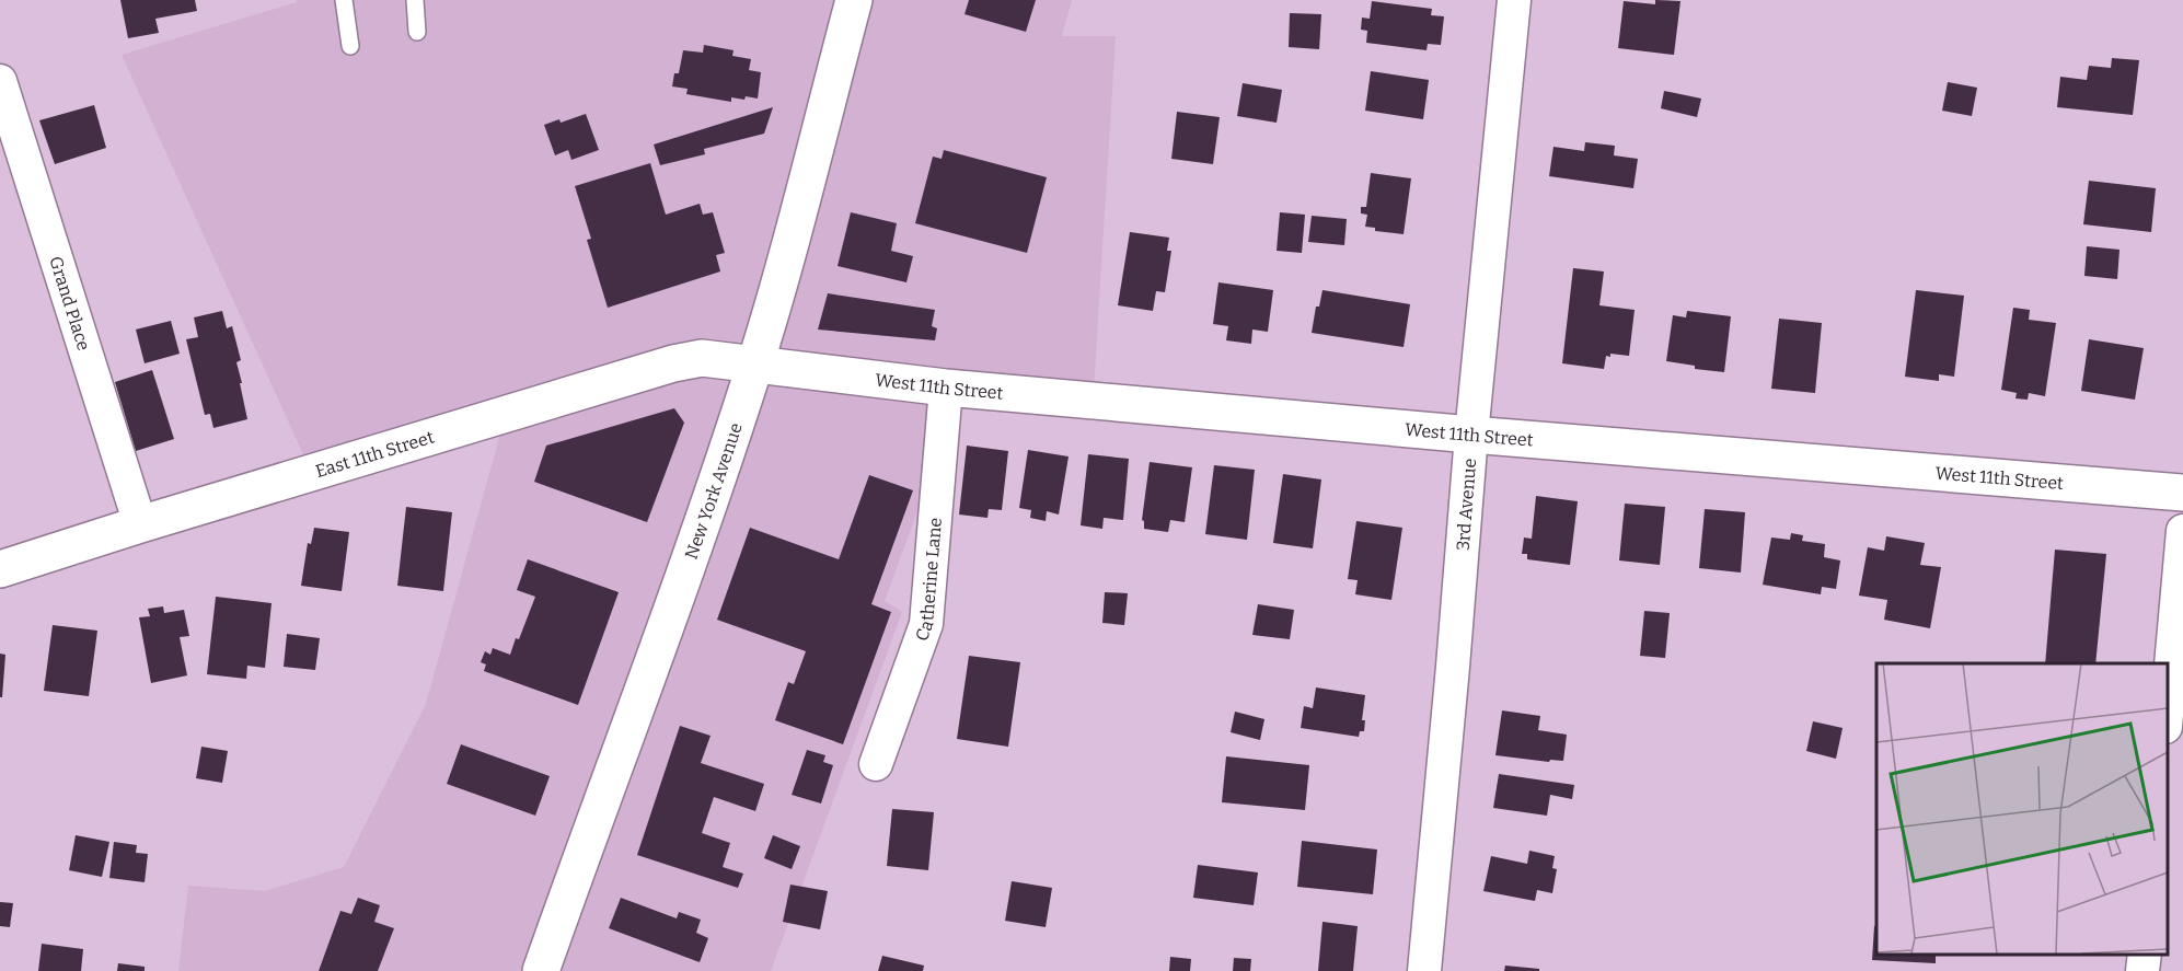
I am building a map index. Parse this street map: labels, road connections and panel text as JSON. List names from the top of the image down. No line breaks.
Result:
{"streets":{"street":["Grand Place","West 11th Street","East 11th Street","New York Avenue","3rd Avenue","Catherine Lane"]},"crossings":[["Grand Place","East 11th Street"],["West 11th Street","East 11th Street"],["West 11th Street","New York Avenue"],["West 11th Street","3rd Avenue"],["West 11th Street","Catherine Lane"],["East 11th Street","New York Avenue"]]}
